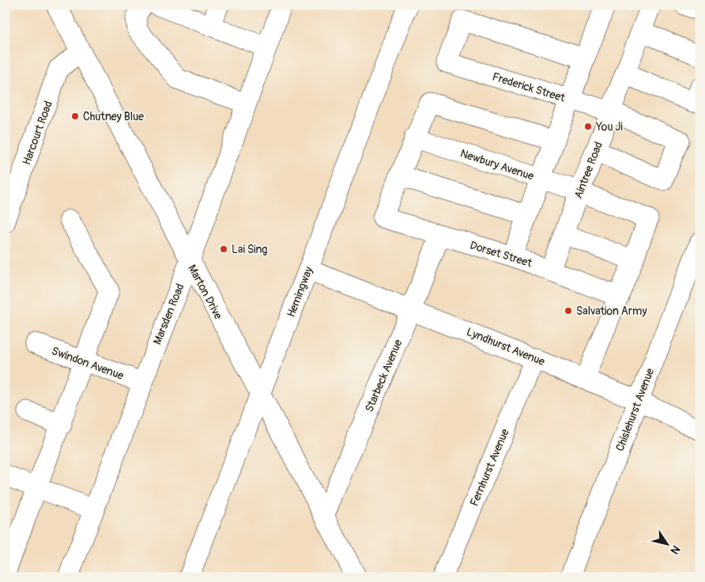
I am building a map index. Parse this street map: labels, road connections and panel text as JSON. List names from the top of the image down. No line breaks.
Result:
{"streets":{"street":["Frederick Street","Harcourt Road","Newbury Avenue","Aintree Road","Dorset Street","Marton Drive","Hemingway","Marsden Road","Lyndhurst Avenue","Swindon Avenue","Starbeck Avenue","Chislehurst Avenue","Fernhurst Avenue"]},"crossings":[["Frederick Street","Aintree Road"],["Harcourt Road","Marton Drive"],["Newbury Avenue","Aintree Road"],["Aintree Road","Dorset Street"],["Dorset Street","Starbeck Avenue"],["Marton Drive","Hemingway"],["Marton Drive","Marsden Road"],["Marton Drive","Starbeck Avenue"],["Hemingway","Lyndhurst Avenue"],["Marsden Road","Swindon Avenue"],["Lyndhurst Avenue","Starbeck Avenue"],["Lyndhurst Avenue","Chislehurst Avenue"],["Lyndhurst Avenue","Fernhurst Avenue"]],"places":["Chutney Blue","You Ji","Lai Sing","Salvation Army"],"north":"bottom right"}
